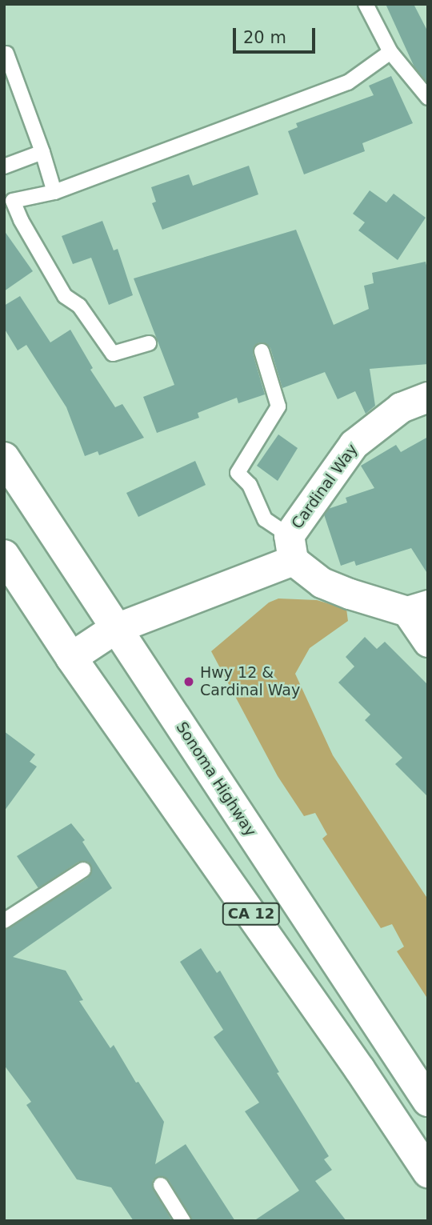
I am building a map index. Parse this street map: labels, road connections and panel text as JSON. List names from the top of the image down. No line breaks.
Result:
{"streets":{"main road":["Sonoma Highway","CA 12"],"street":["Cardinal Way"]},"places":["Hwy 12 & Cardinal Way"],"scale_bar":"20 m"}
